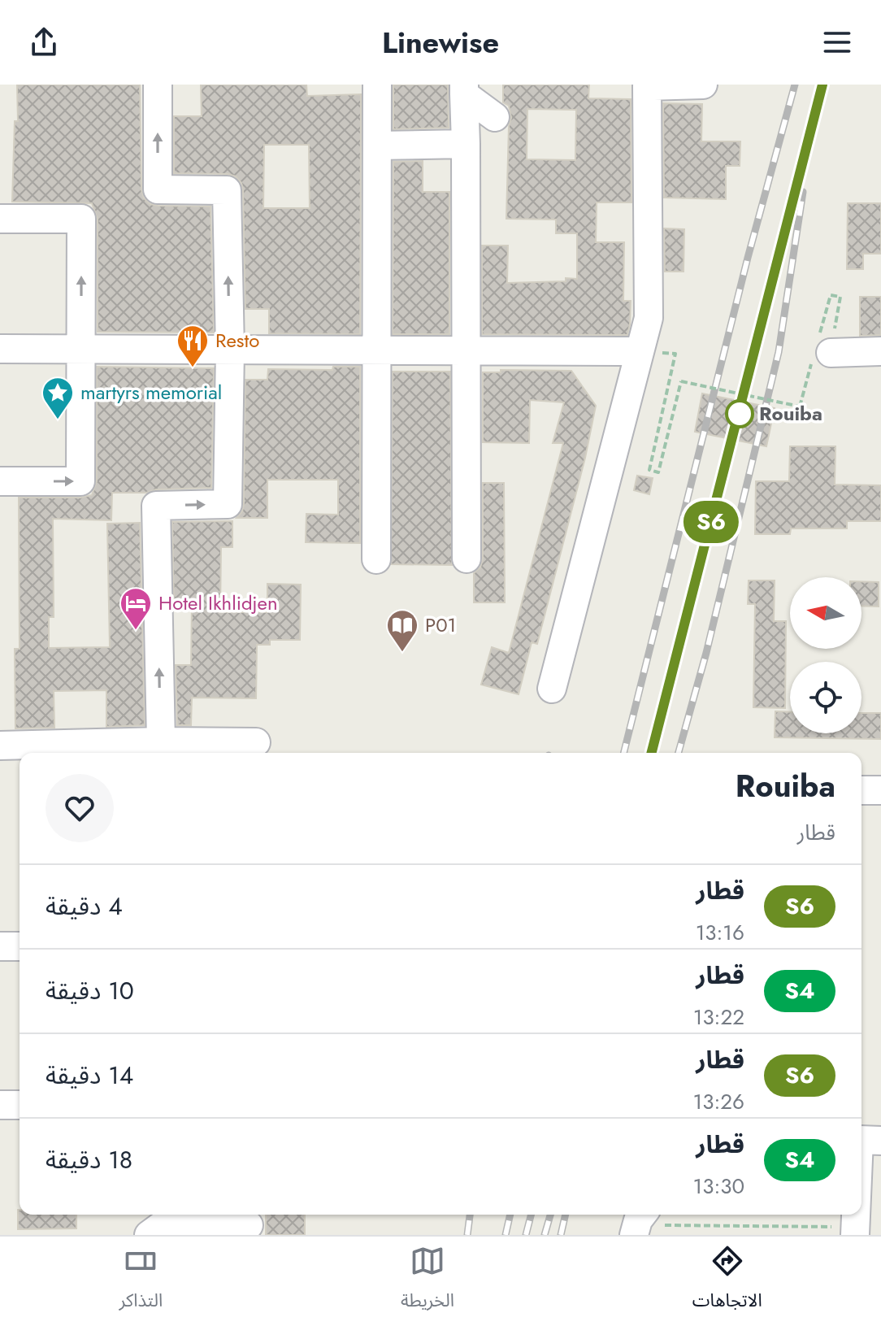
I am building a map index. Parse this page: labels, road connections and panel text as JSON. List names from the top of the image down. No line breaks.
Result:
{"places":{"restaurant":["Resto"],"other":["Rouiba"],"place":["martyrs memorial"],"hotel":["Hotel Ikhlidjen"],"library":["P01"]},"north":"left","page":{"header":"Linewise","on_map":"S6","heading":["Rouiba","قطار"],"list":[{"mark":"S6","name":"قطار","note":"13:16","value":"4 دقيقة"},{"mark":"S4","name":"قطار","note":"13:22","value":"10 دقيقة"},{"mark":"S6","name":"قطار","note":"13:26","value":"14 دقيقة"},{"mark":"S4","name":"قطار","note":"13:30","value":"18 دقيقة"}],"tabs":["الاتجاهات","الخريطة","التذاكر"]}}
